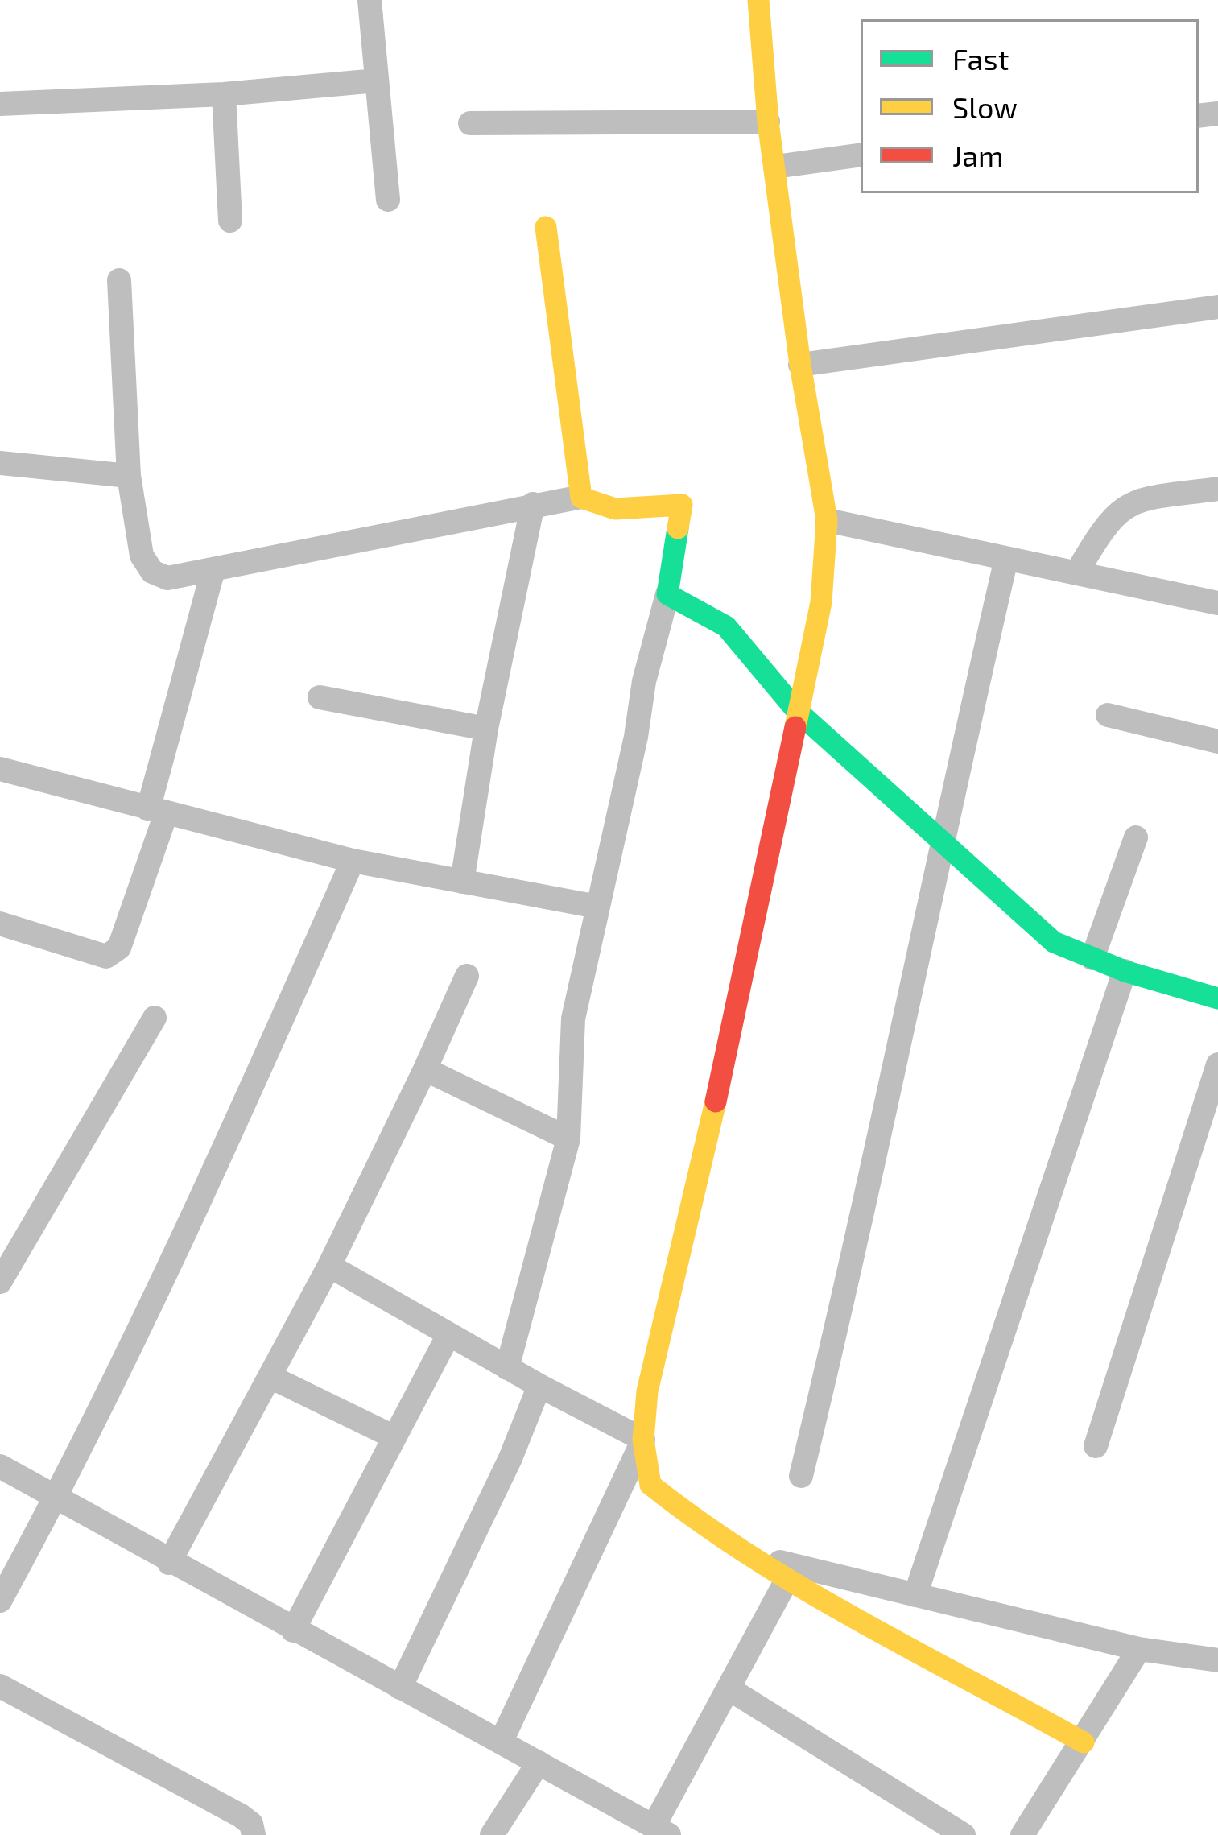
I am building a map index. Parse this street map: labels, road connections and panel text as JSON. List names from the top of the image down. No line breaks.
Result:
{"legend":["Fast","Slow","Jam"]}
